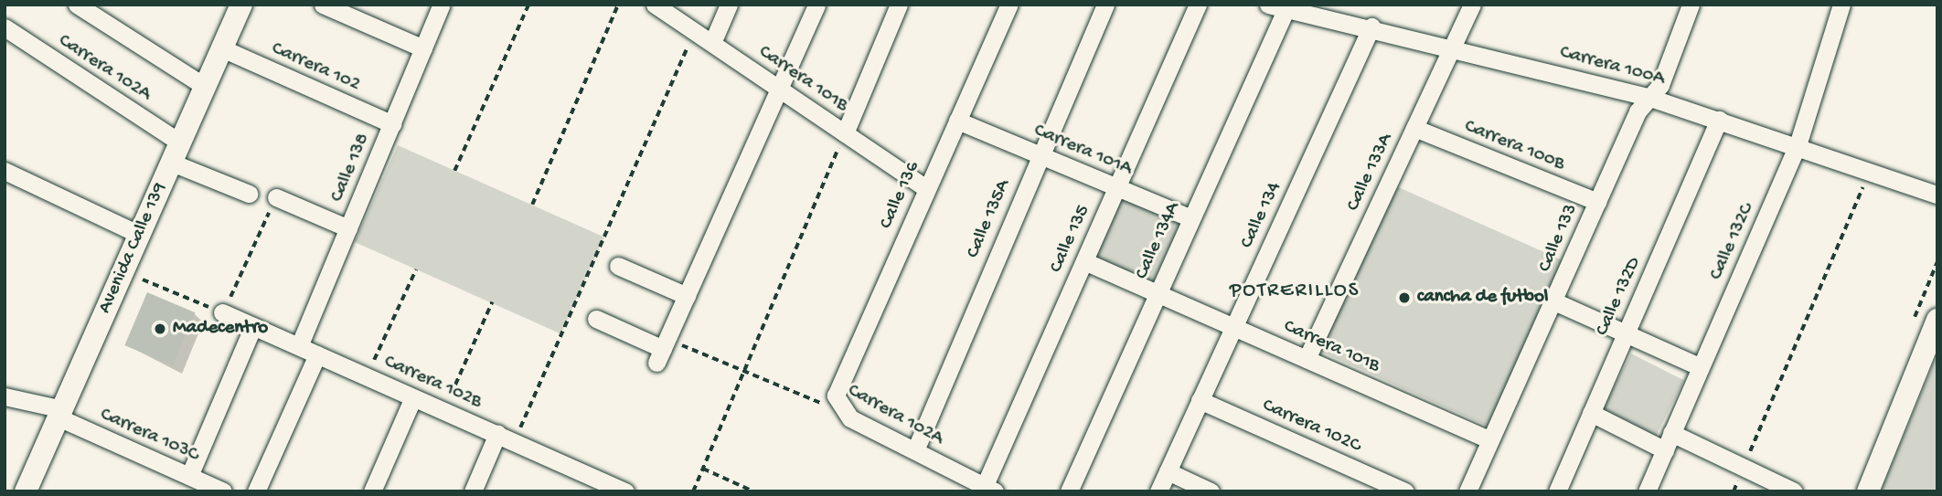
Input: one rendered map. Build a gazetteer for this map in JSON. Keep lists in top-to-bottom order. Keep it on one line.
{"streets":{"main road":["Avenida Calle 139"],"street":["Carrera 100A","Carrera 102","Carrera 102A","Carrera 101B","Carrera 100B","Carrera 101A","Calle 138","Calle 133A","Calle 136","Calle 134","Calle 135A","Calle 133","Calle 135","Calle 134A","Calle 132C","Calle 132D","Carrera 102B","Carrera 102C","Carrera 103C"]},"crossings":[["Carrera 100A","Calle 133A"],["Carrera 100A","Calle 134"],["Carrera 100A","Calle 133"],["Carrera 100A","Calle 134A"],["Carrera 100A","Calle 132C"],["Carrera 100A","Calle 132D"],["Carrera 102","Calle 138"],["Carrera 102","Avenida Calle 139"],["Carrera 102A","Calle 136"],["Carrera 102A","Calle 135A"],["Carrera 102A","Calle 135"],["Carrera 102A","Avenida Calle 139"],["Carrera 101B","Calle 133A"],["Carrera 101B","Calle 136"],["Carrera 101B","Calle 134"],["Carrera 101B","Calle 133"],["Carrera 101B","Calle 135"],["Carrera 101B","Calle 134A"],["Carrera 100B","Calle 133A"],["Carrera 100B","Calle 133"],["Carrera 101A","Calle 136"],["Carrera 101A","Calle 135A"],["Carrera 101A","Calle 135"],["Carrera 101A","Calle 134A"],["Calle 138","Carrera 102B"],["Calle 134","Carrera 102C"],["Avenida Calle 139","Carrera 103C"]],"districts":["POTRERILLOS"],"places":["cancha de futbol","Madecentro"]}
